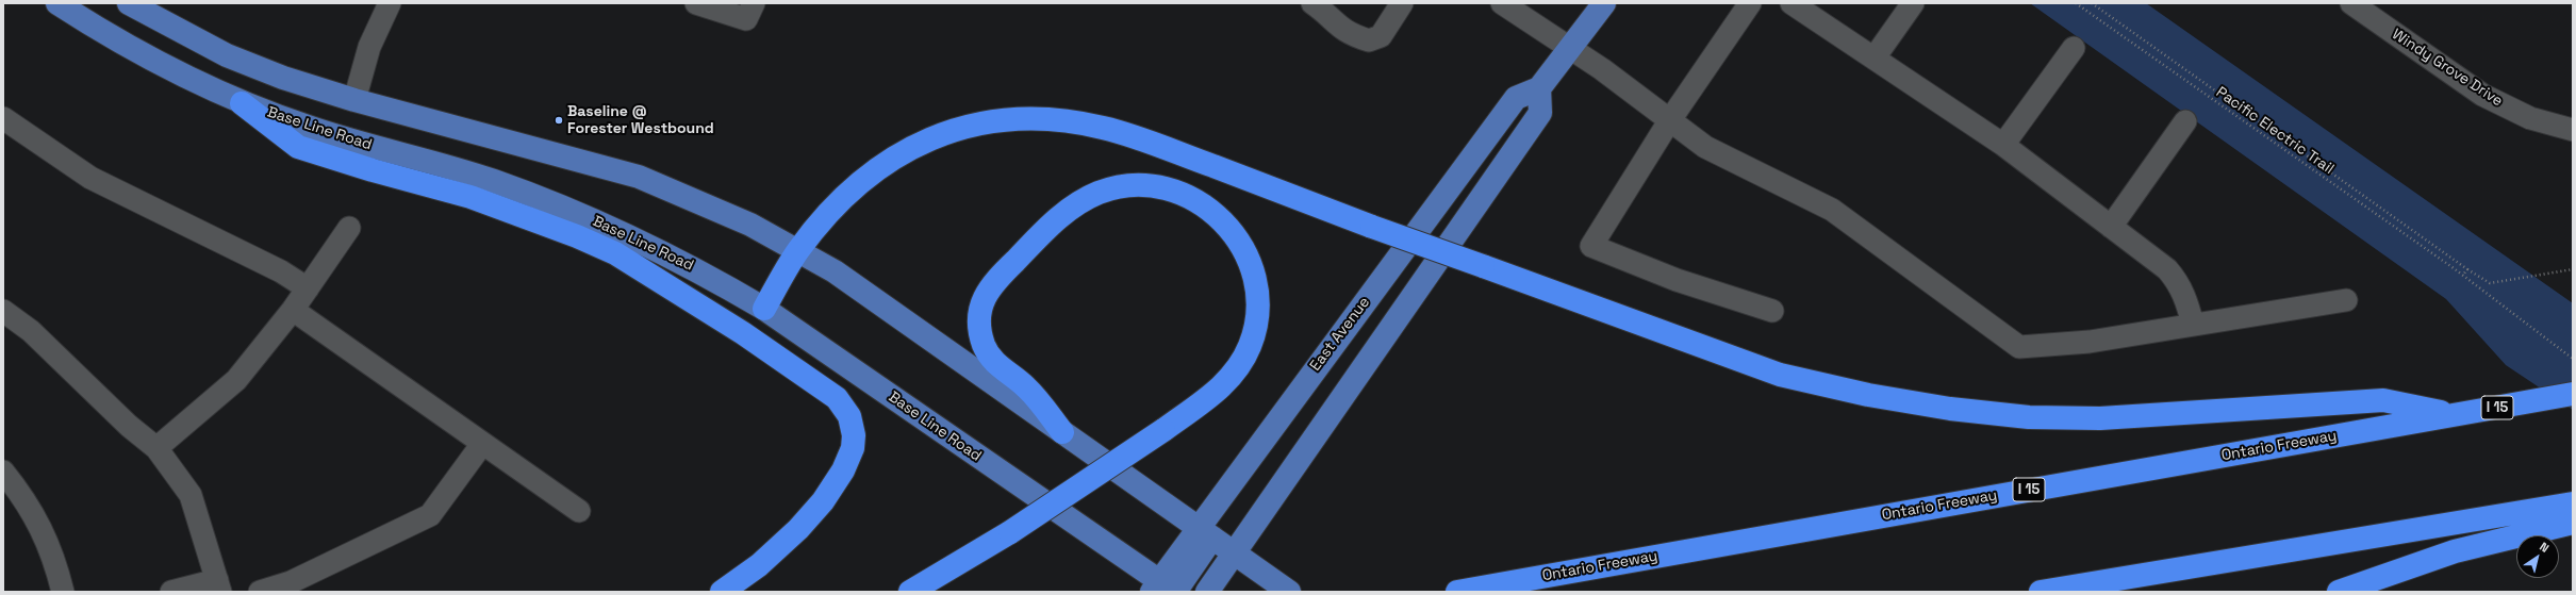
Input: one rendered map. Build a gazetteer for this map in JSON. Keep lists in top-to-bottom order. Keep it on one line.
{"streets":{"highway":["I 15","Ontario Freeway"],"main road":["Base Line Road","East Avenue"],"street":["Windy Grove Drive"],"path":["Pacific Electric Trail"]},"crossings":[["Base Line Road","East Avenue"]],"places":["Baseline @ Forester Westbound"],"north":"top right"}
